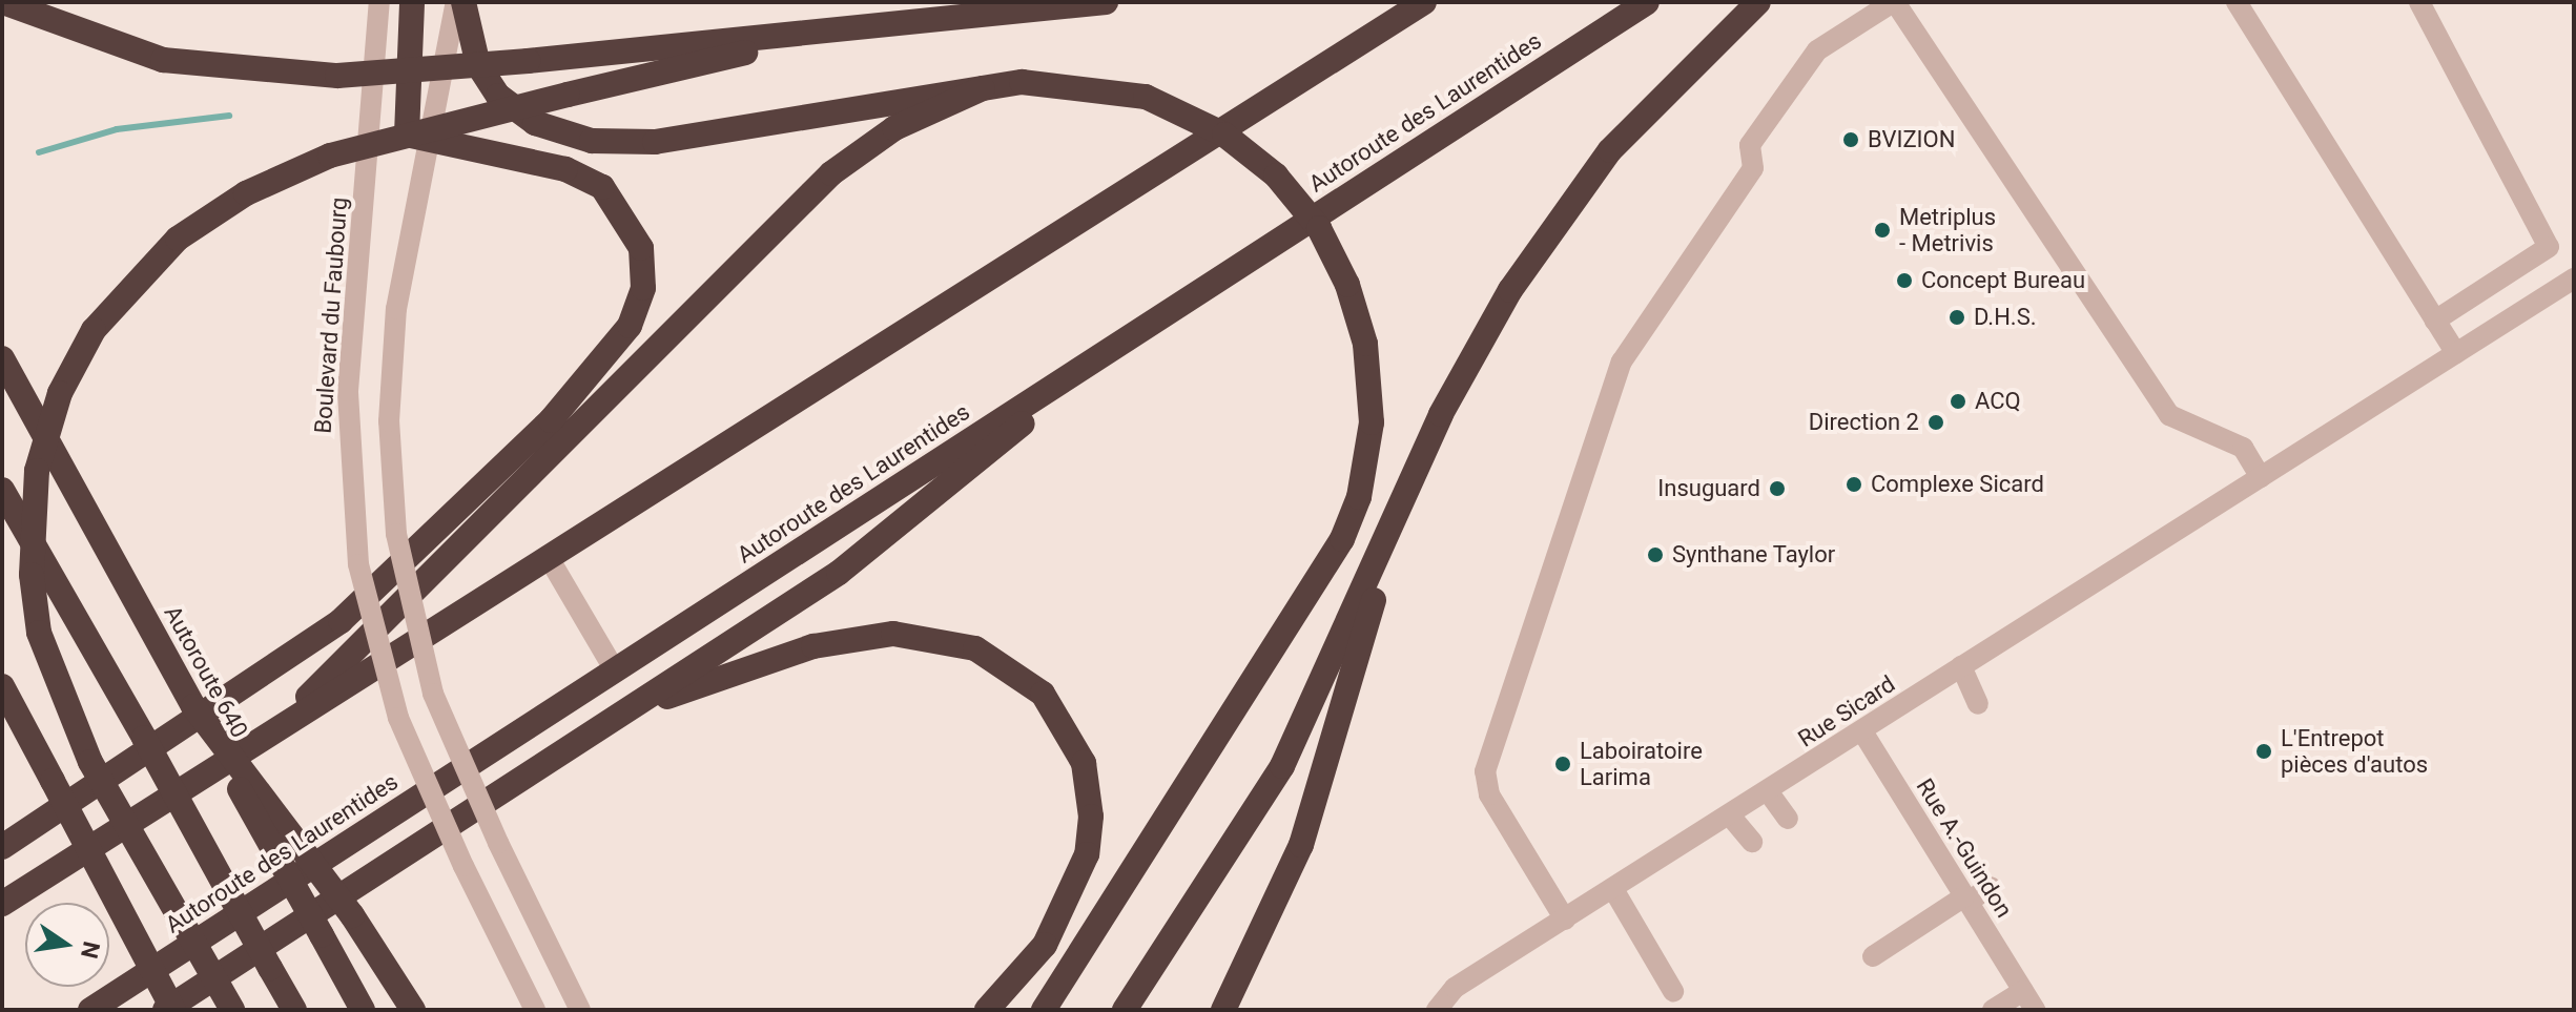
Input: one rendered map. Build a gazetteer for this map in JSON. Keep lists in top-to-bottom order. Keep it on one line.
{"streets":{"highway":["Autoroute des Laurentides","Autoroute 640"],"street":["Boulevard du Faubourg","Rue Sicard","Rue A.-Guindon"]},"crossings":[["Rue Sicard","Rue A.-Guindon"]],"places":["BVIZION","Metriplus - Metrivis","Concept Bureau","D.H.S.","ACQ","Direction 2","Complexe Sicard","Insuguard","Synthane Taylor","L'Entrepot pièces d'autos","Laboiratoire Larima"],"north":"right"}
